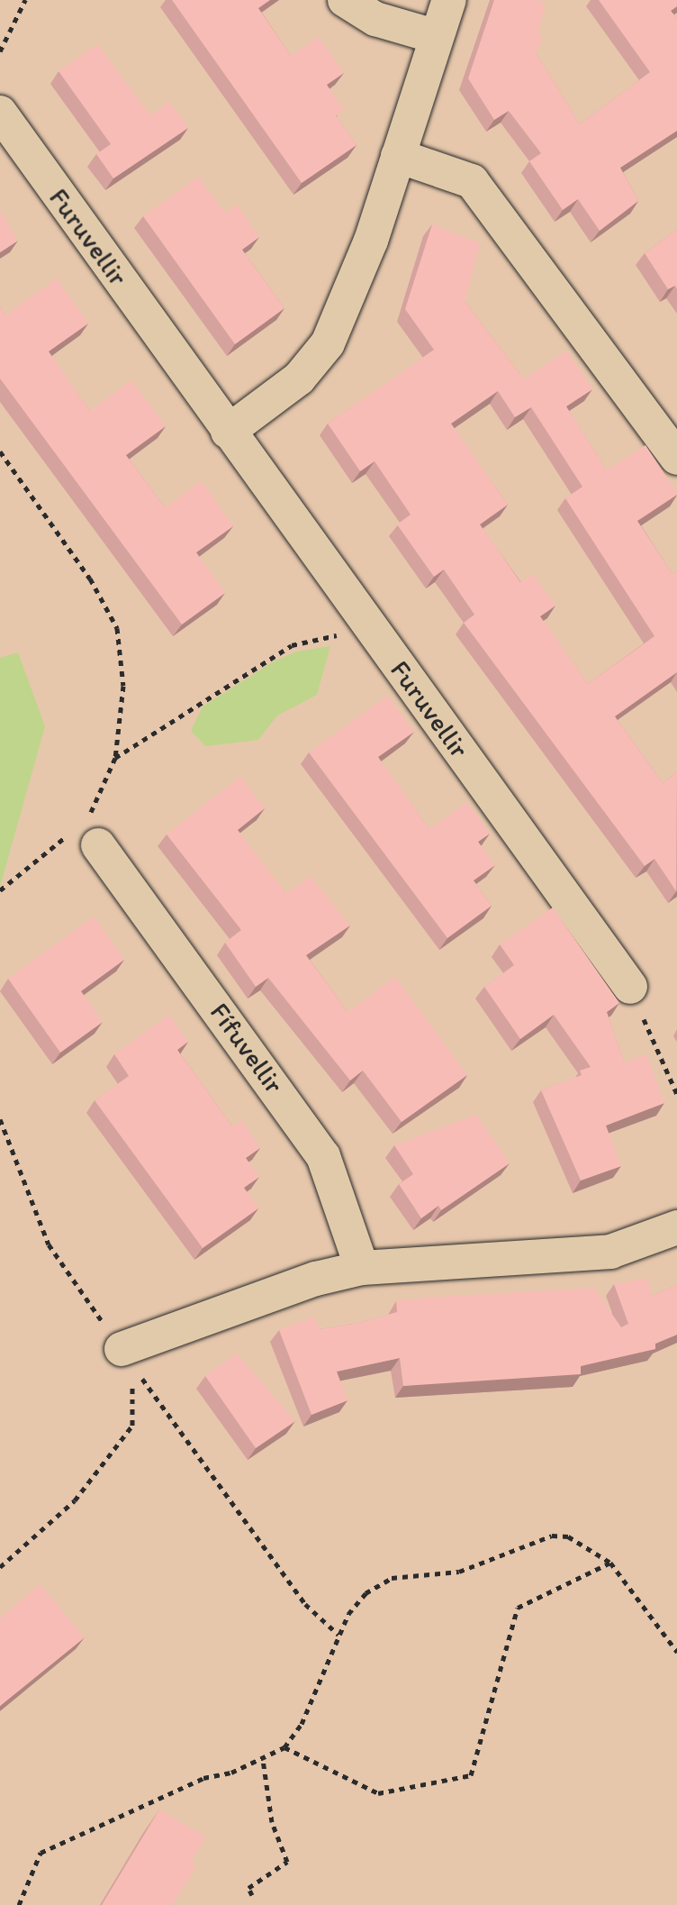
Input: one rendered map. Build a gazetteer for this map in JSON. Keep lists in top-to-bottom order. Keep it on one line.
{"streets":{"street":["Furuvellir","Fífuvellir"]}}
